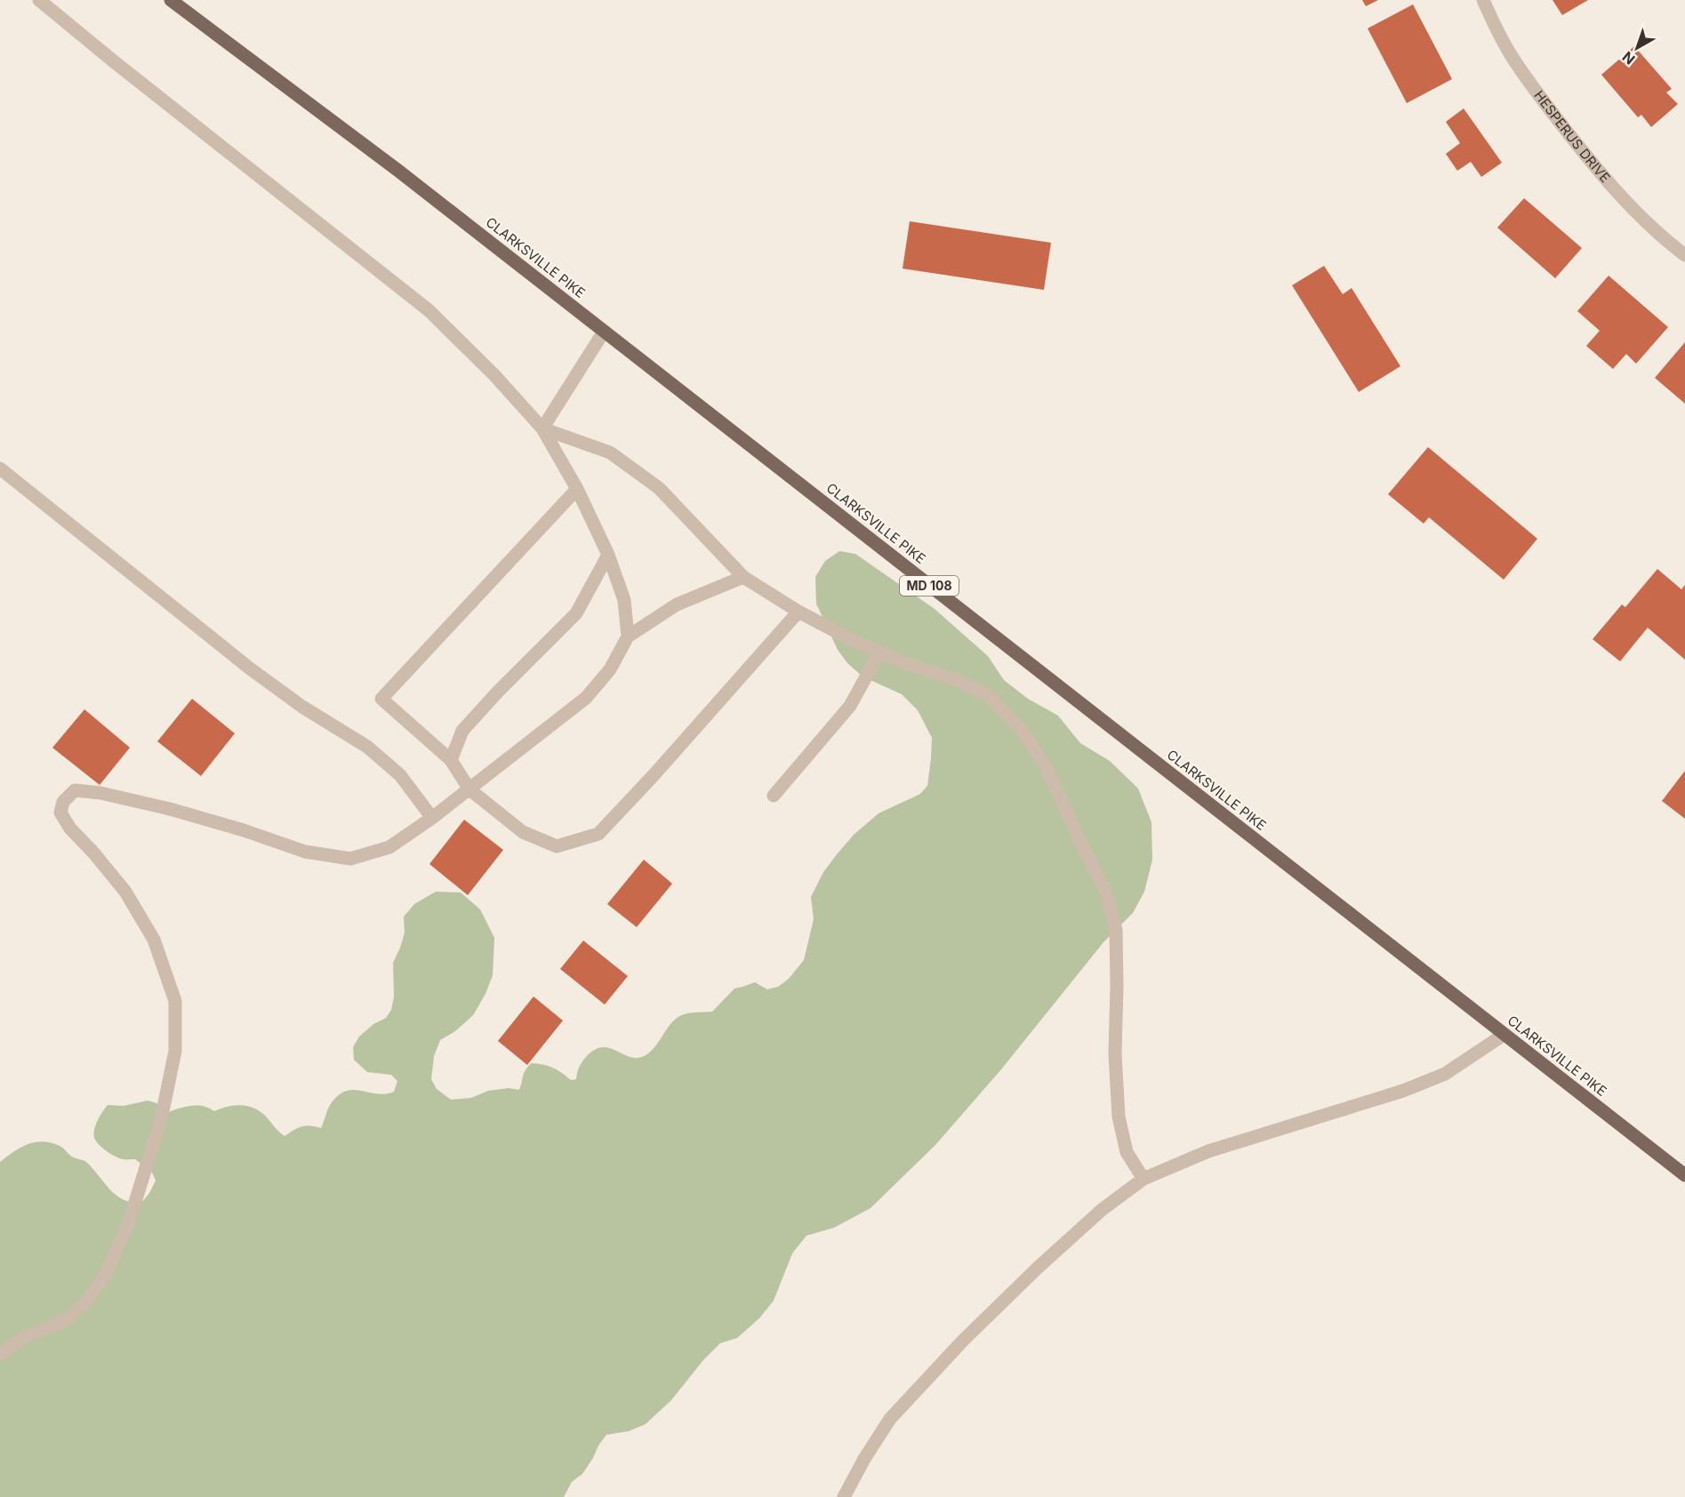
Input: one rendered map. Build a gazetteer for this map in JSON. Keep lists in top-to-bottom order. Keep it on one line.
{"streets":{"main road":["CLARKSVILLE PIKE","MD 108"],"street":["HESPERUS DRIVE"]},"north":"bottom left"}
